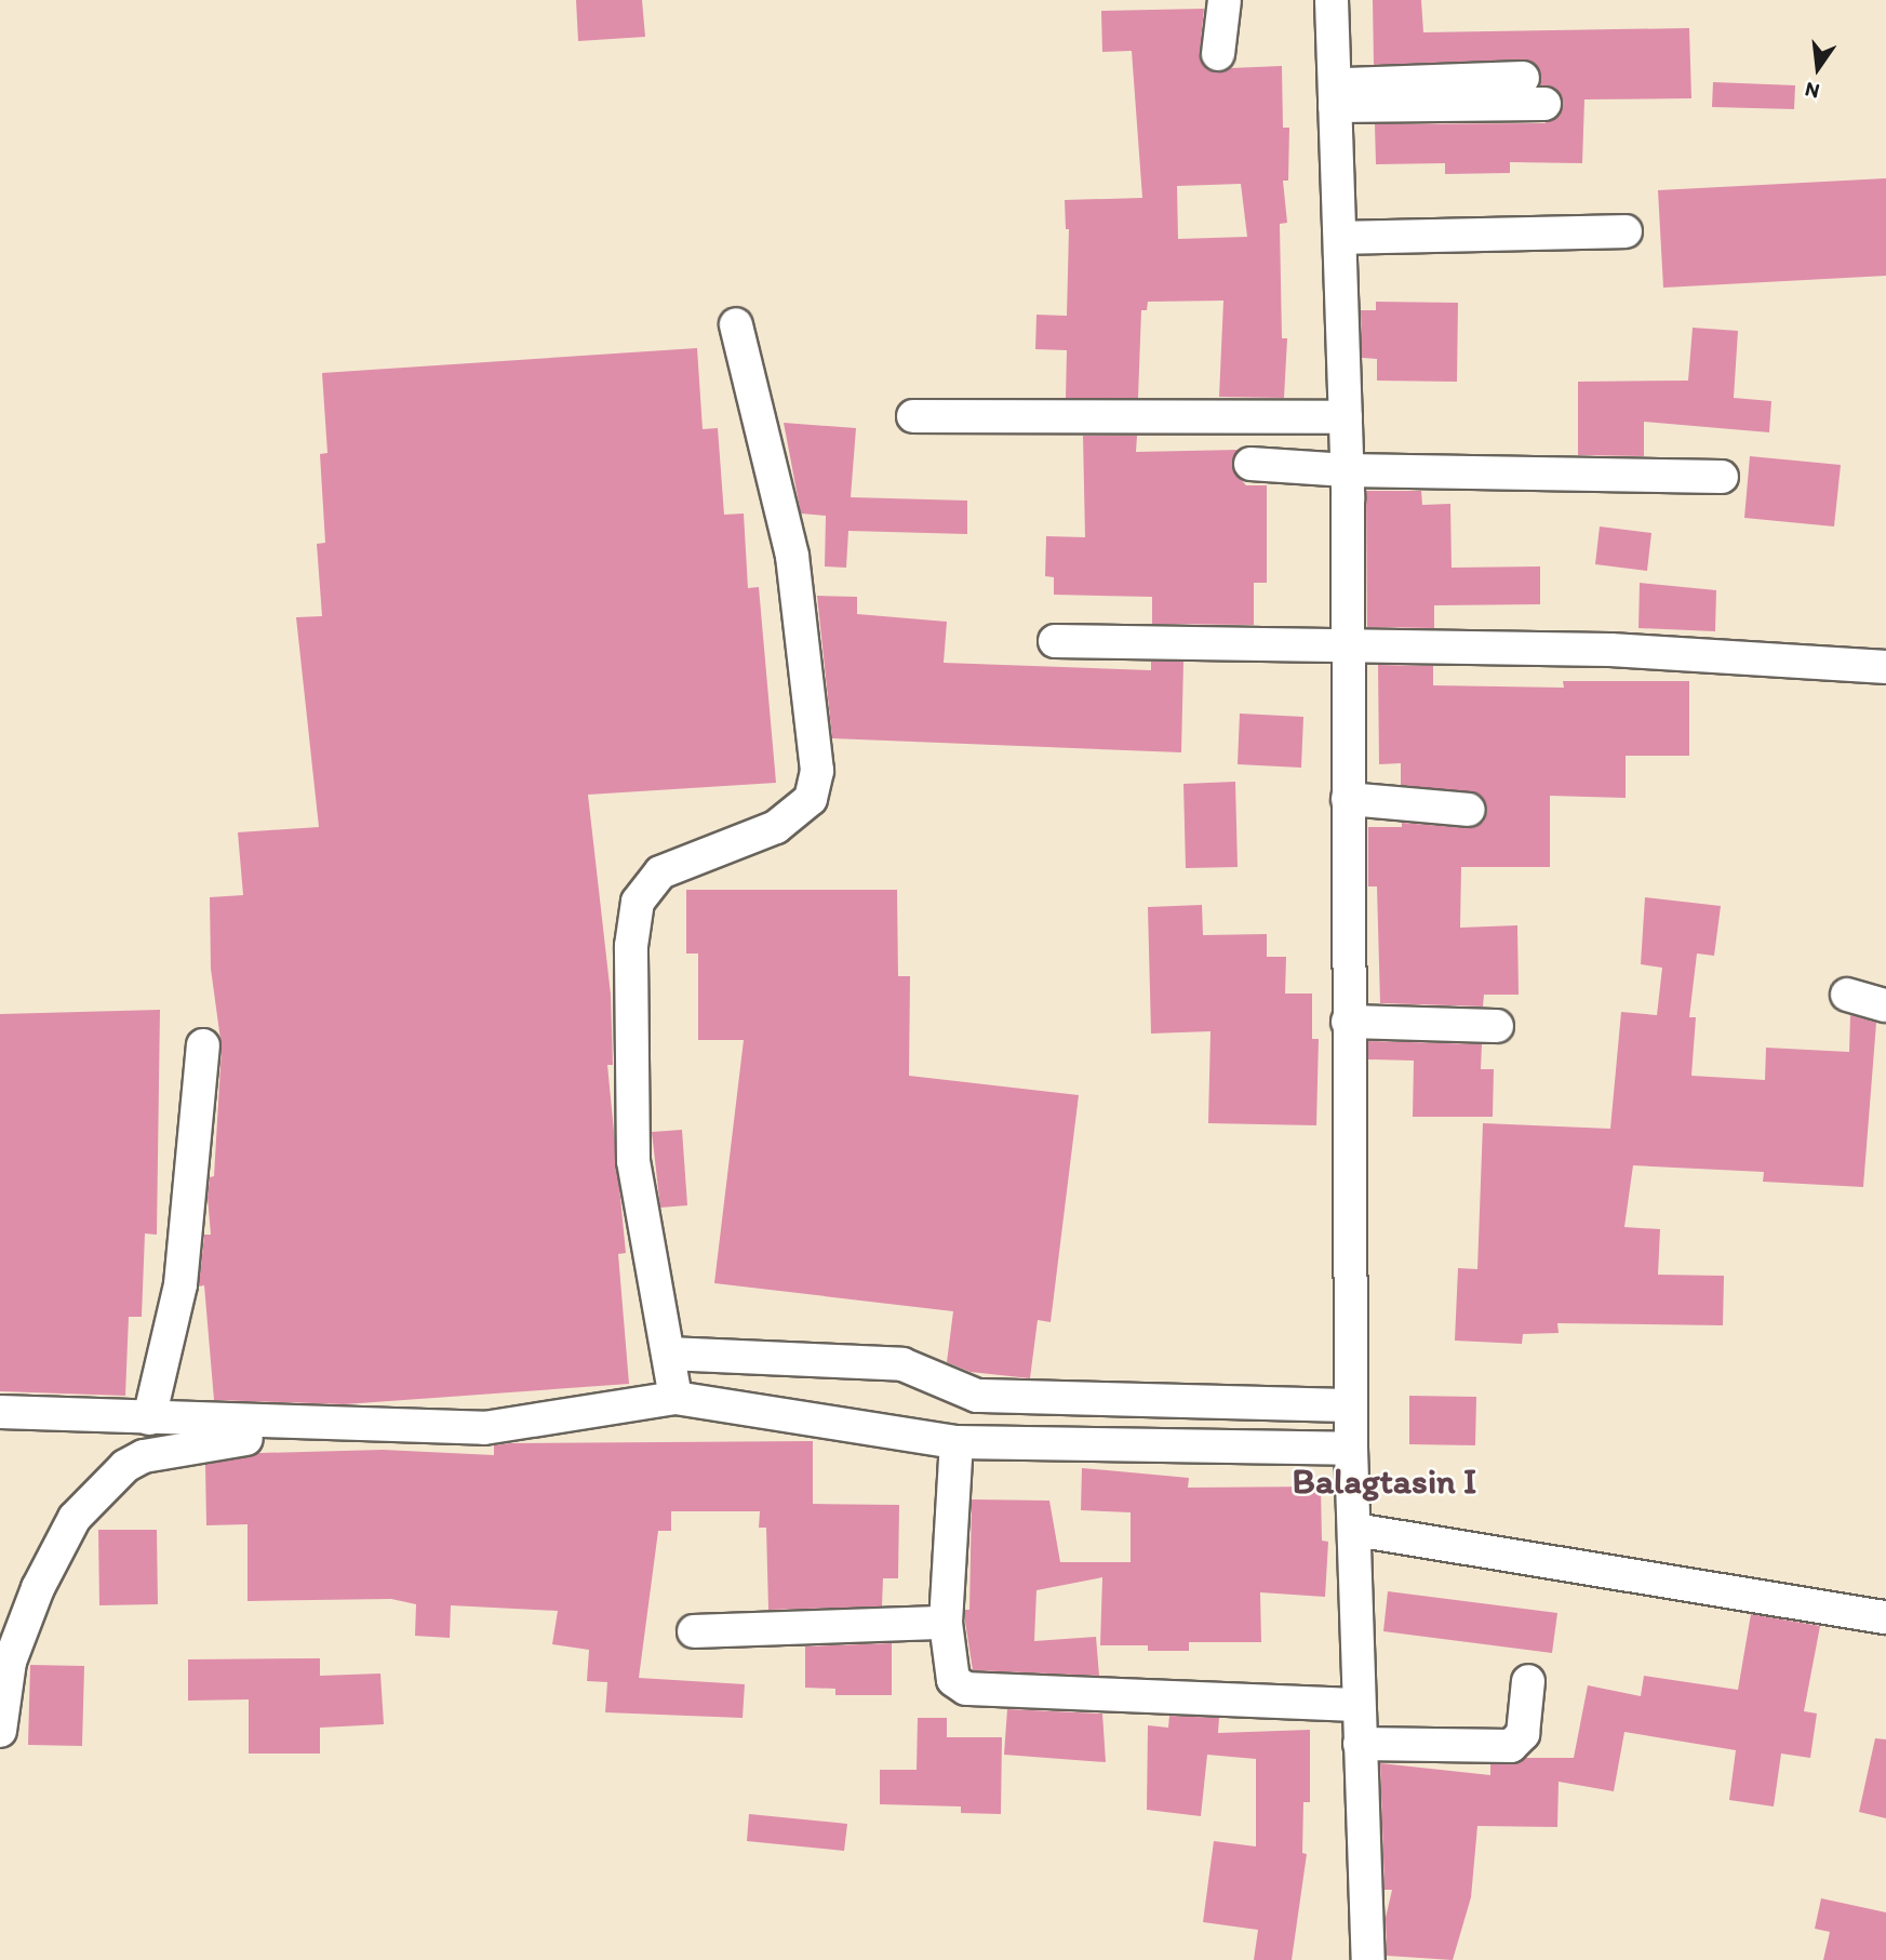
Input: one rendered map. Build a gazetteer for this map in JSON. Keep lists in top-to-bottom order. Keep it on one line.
{"districts":["Balagtasin I"],"north":"bottom"}
